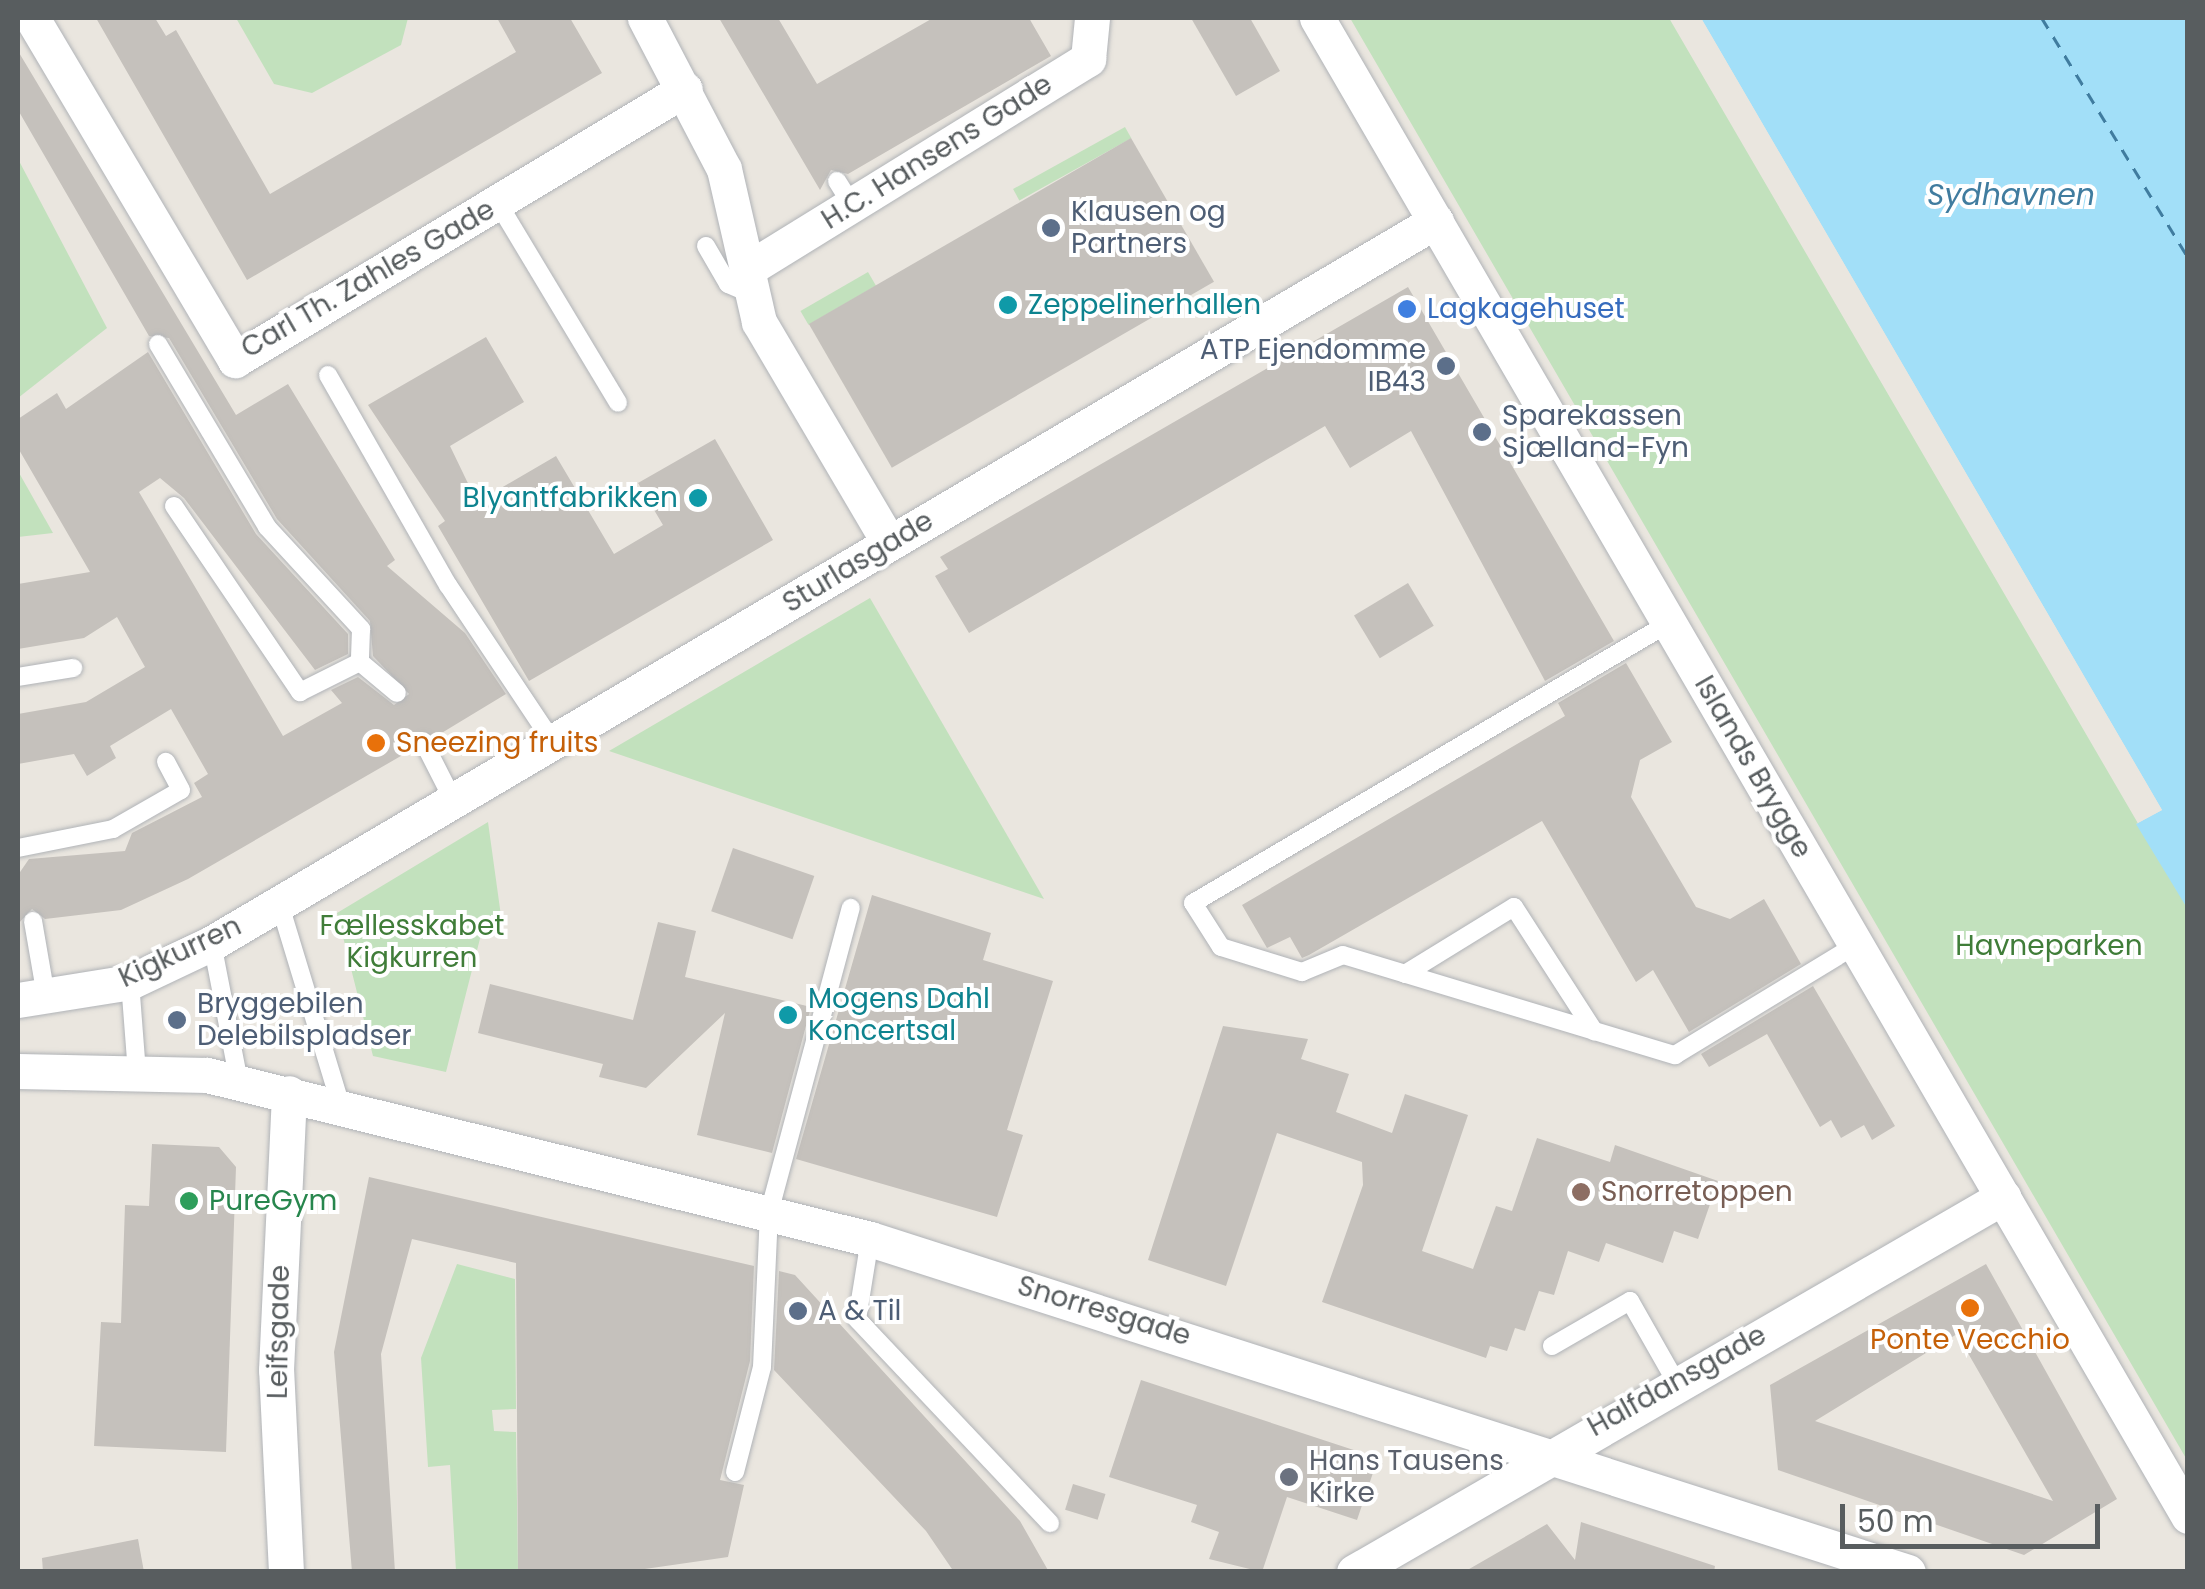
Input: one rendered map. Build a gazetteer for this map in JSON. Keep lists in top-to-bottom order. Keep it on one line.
{"streets":{"street":["H.C. Hansens Gade","Carl Th. Zahles Gade","Sturlasgade","Islands Brygge","Kigkurren","Snorresgade","Leifsgade","Halfdansgade"]},"crossings":[["Sturlasgade","Islands Brygge"],["Sturlasgade","Kigkurren"],["Islands Brygge","Halfdansgade"],["Snorresgade","Leifsgade"],["Snorresgade","Halfdansgade"]],"water":["Sydhavnen"],"parks":["Fællesskabet Kigkurren","Havneparken"],"places":["Klausen og Partners","Zeppelinerhallen","Lagkagehuset","ATP Ejendomme IB43","Sparekassen Sjælland-Fyn","Blyantfabrikken","Sneezing fruits","Mogens Dahl Koncertsal","Bryggebilen Delebilspladser","Snorretoppen","PureGym","Ponte Vecchio","A & Til","Hans Tausens Kirke"],"scale_bar":"50 m"}
